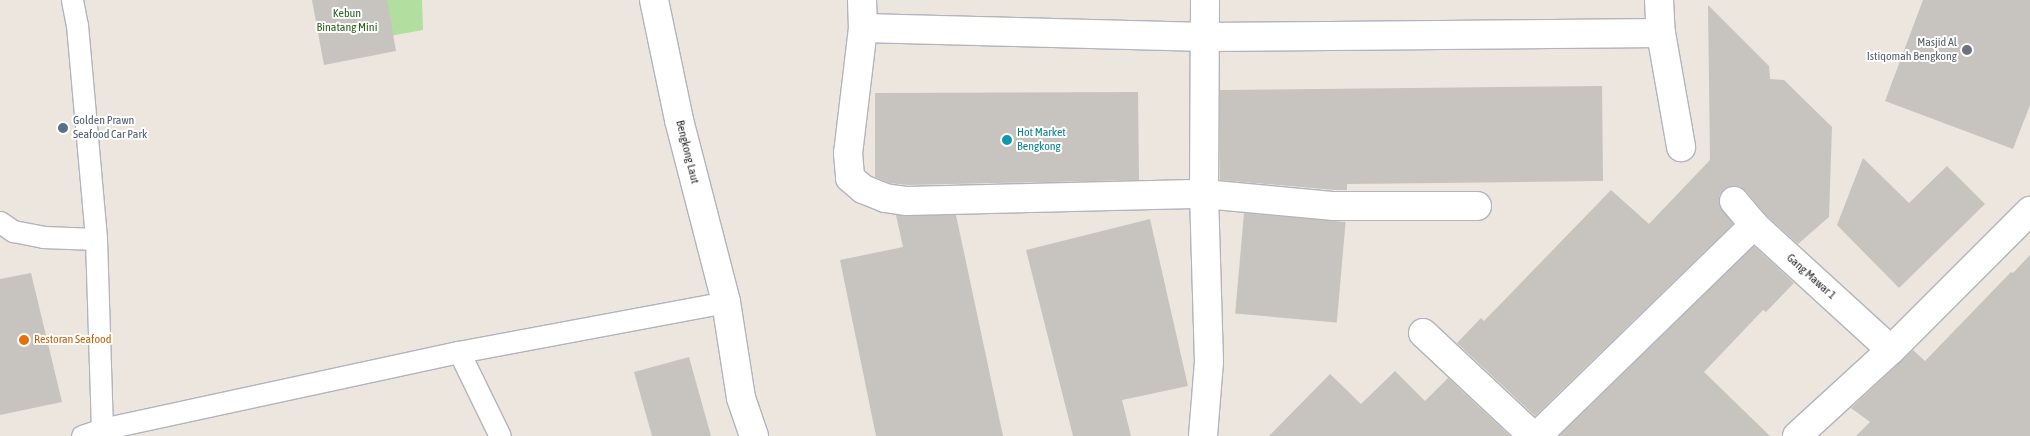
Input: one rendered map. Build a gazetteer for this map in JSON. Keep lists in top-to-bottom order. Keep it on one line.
{"streets":{"street":["Bengkong Laut","Gang Mawar 1"]},"parks":["Kebun Binatang Mini"],"places":["Masjid Al Istiqomah Bengkong","Golden Prawn Seafood Car Park","Hot Market Bengkong","Restoran Seafood"]}
